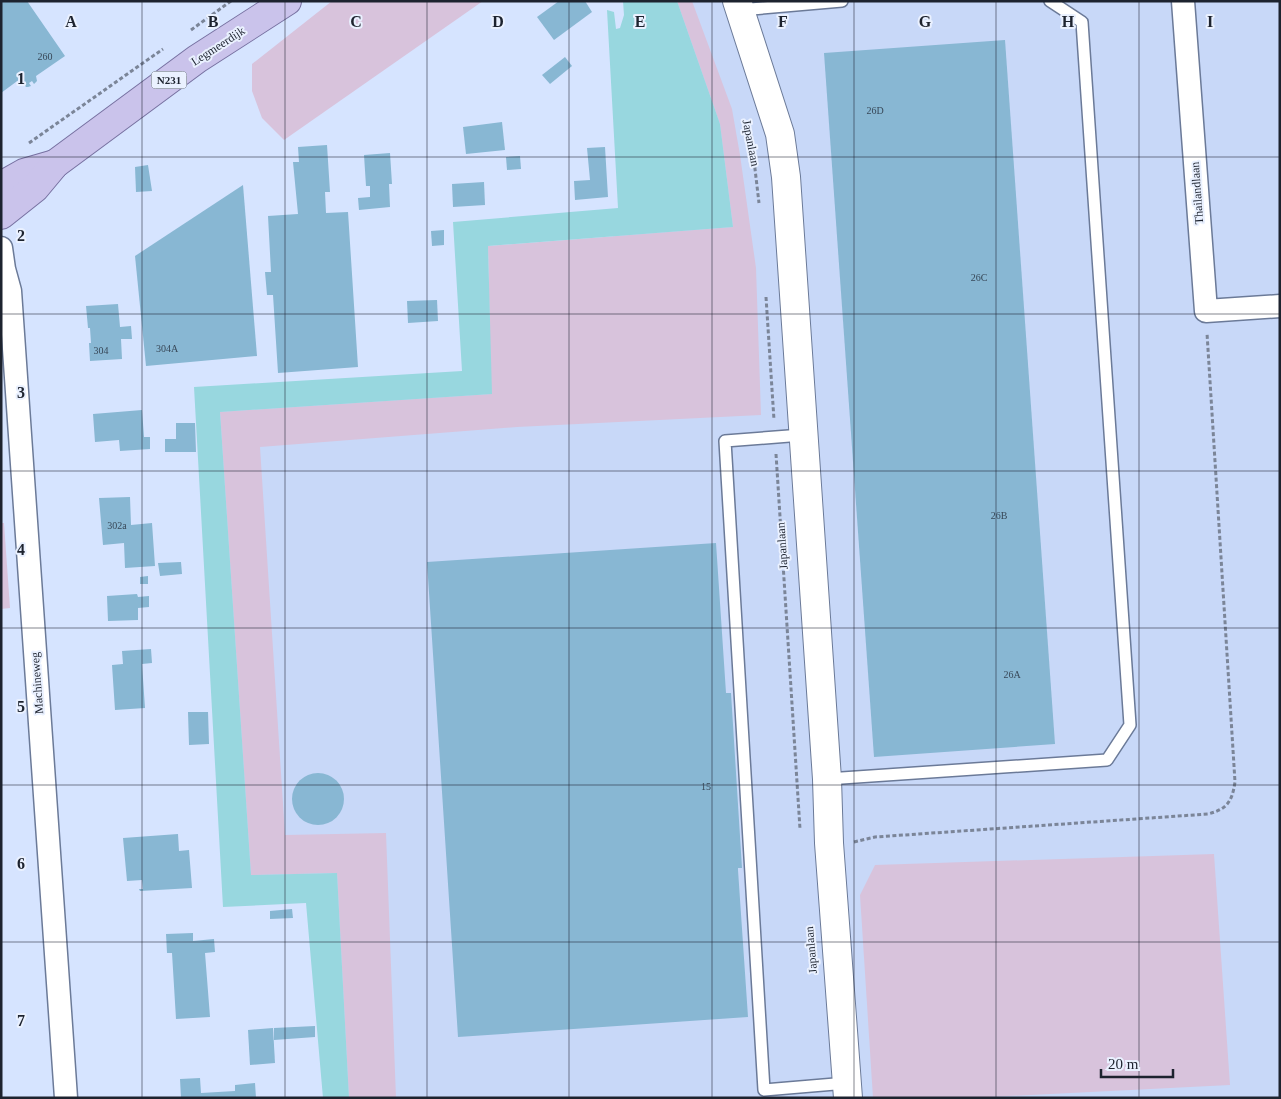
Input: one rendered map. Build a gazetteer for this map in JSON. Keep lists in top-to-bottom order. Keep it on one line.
{"streets":{"main road":["Legmeerdijk","N231"],"street":["Japanlaan","Thailandlaan","Machineweg"]},"house_numbers":["260","26D","26C","304A","304","26B","302a","26A","15"],"scale_bar":"20 m","grid":{"columns":["A","B","C","D","E","F","G","H","I"],"rows":["1","2","3","4","5","6","7"]}}
